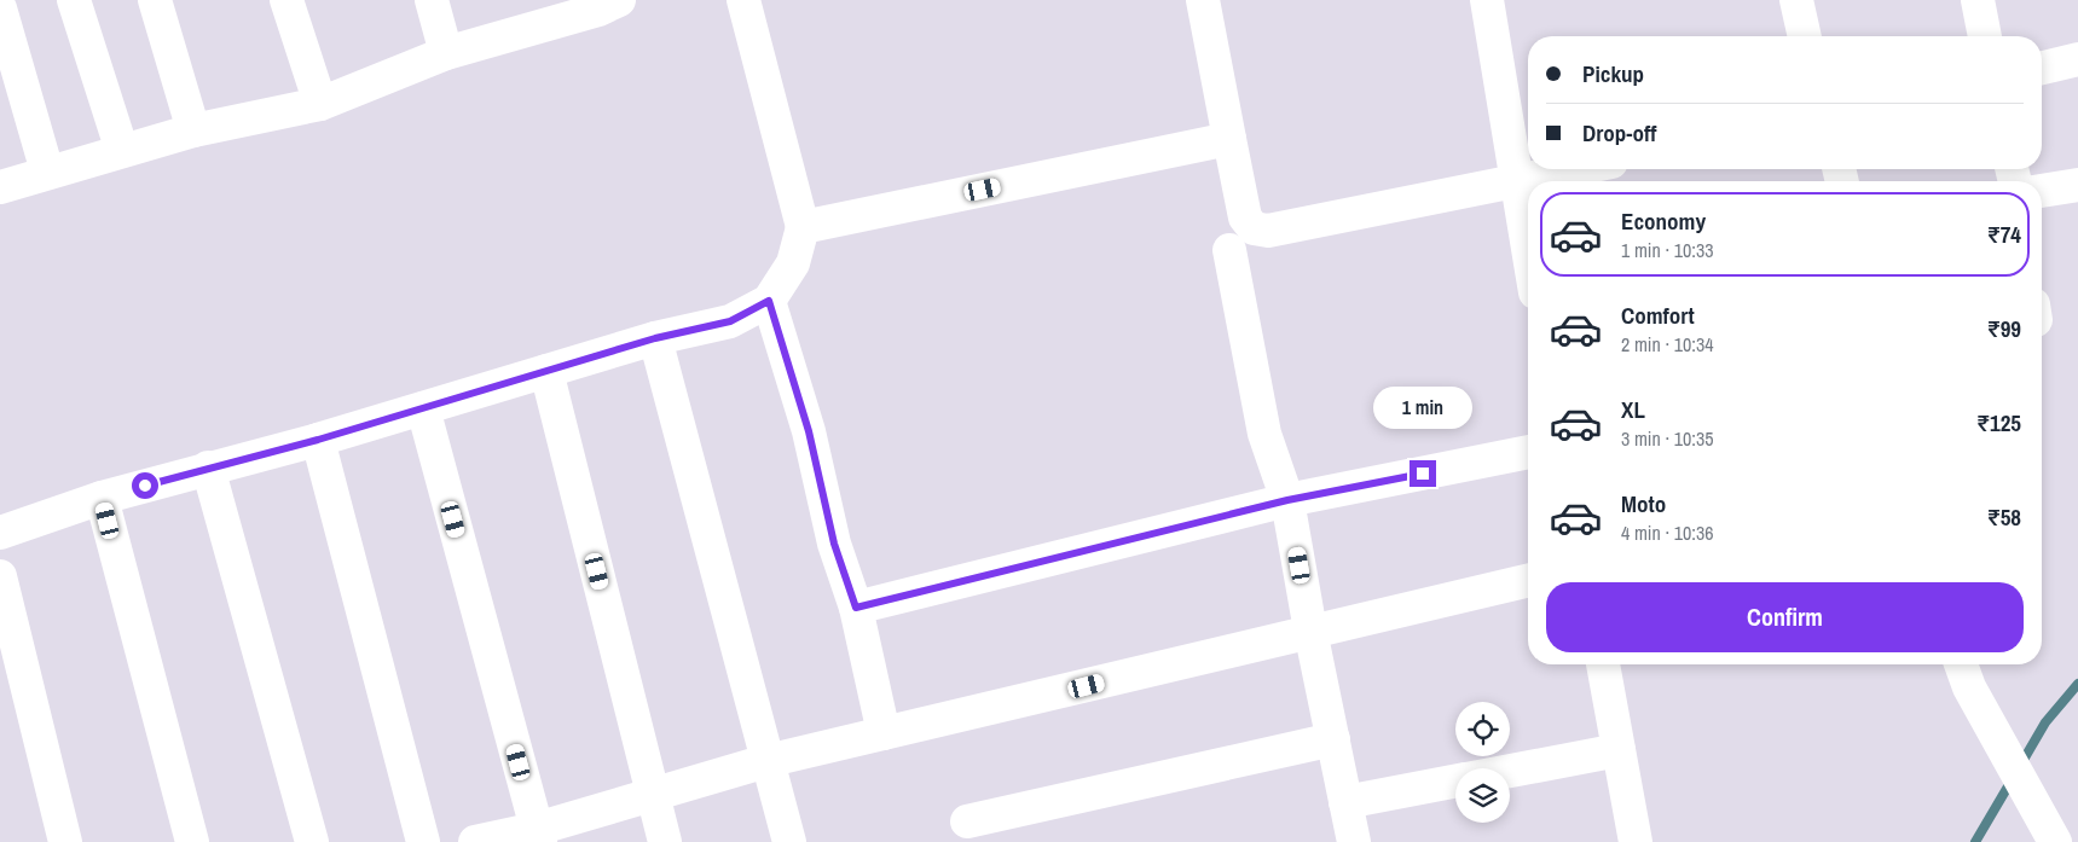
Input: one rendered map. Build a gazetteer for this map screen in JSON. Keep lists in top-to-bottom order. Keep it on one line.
{"page":{"banner":["Pickup","Drop-off"],"list":[{"name":"Economy","note":"1 min · 10:33","value":"₹74"},{"name":"Comfort","note":"2 min · 10:34","value":"₹99"},{"name":"XL","note":"3 min · 10:35","value":"₹125"},{"name":"Moto","note":"4 min · 10:36","value":"₹58"}],"bubble":"1 min","buttons":"Confirm"}}
